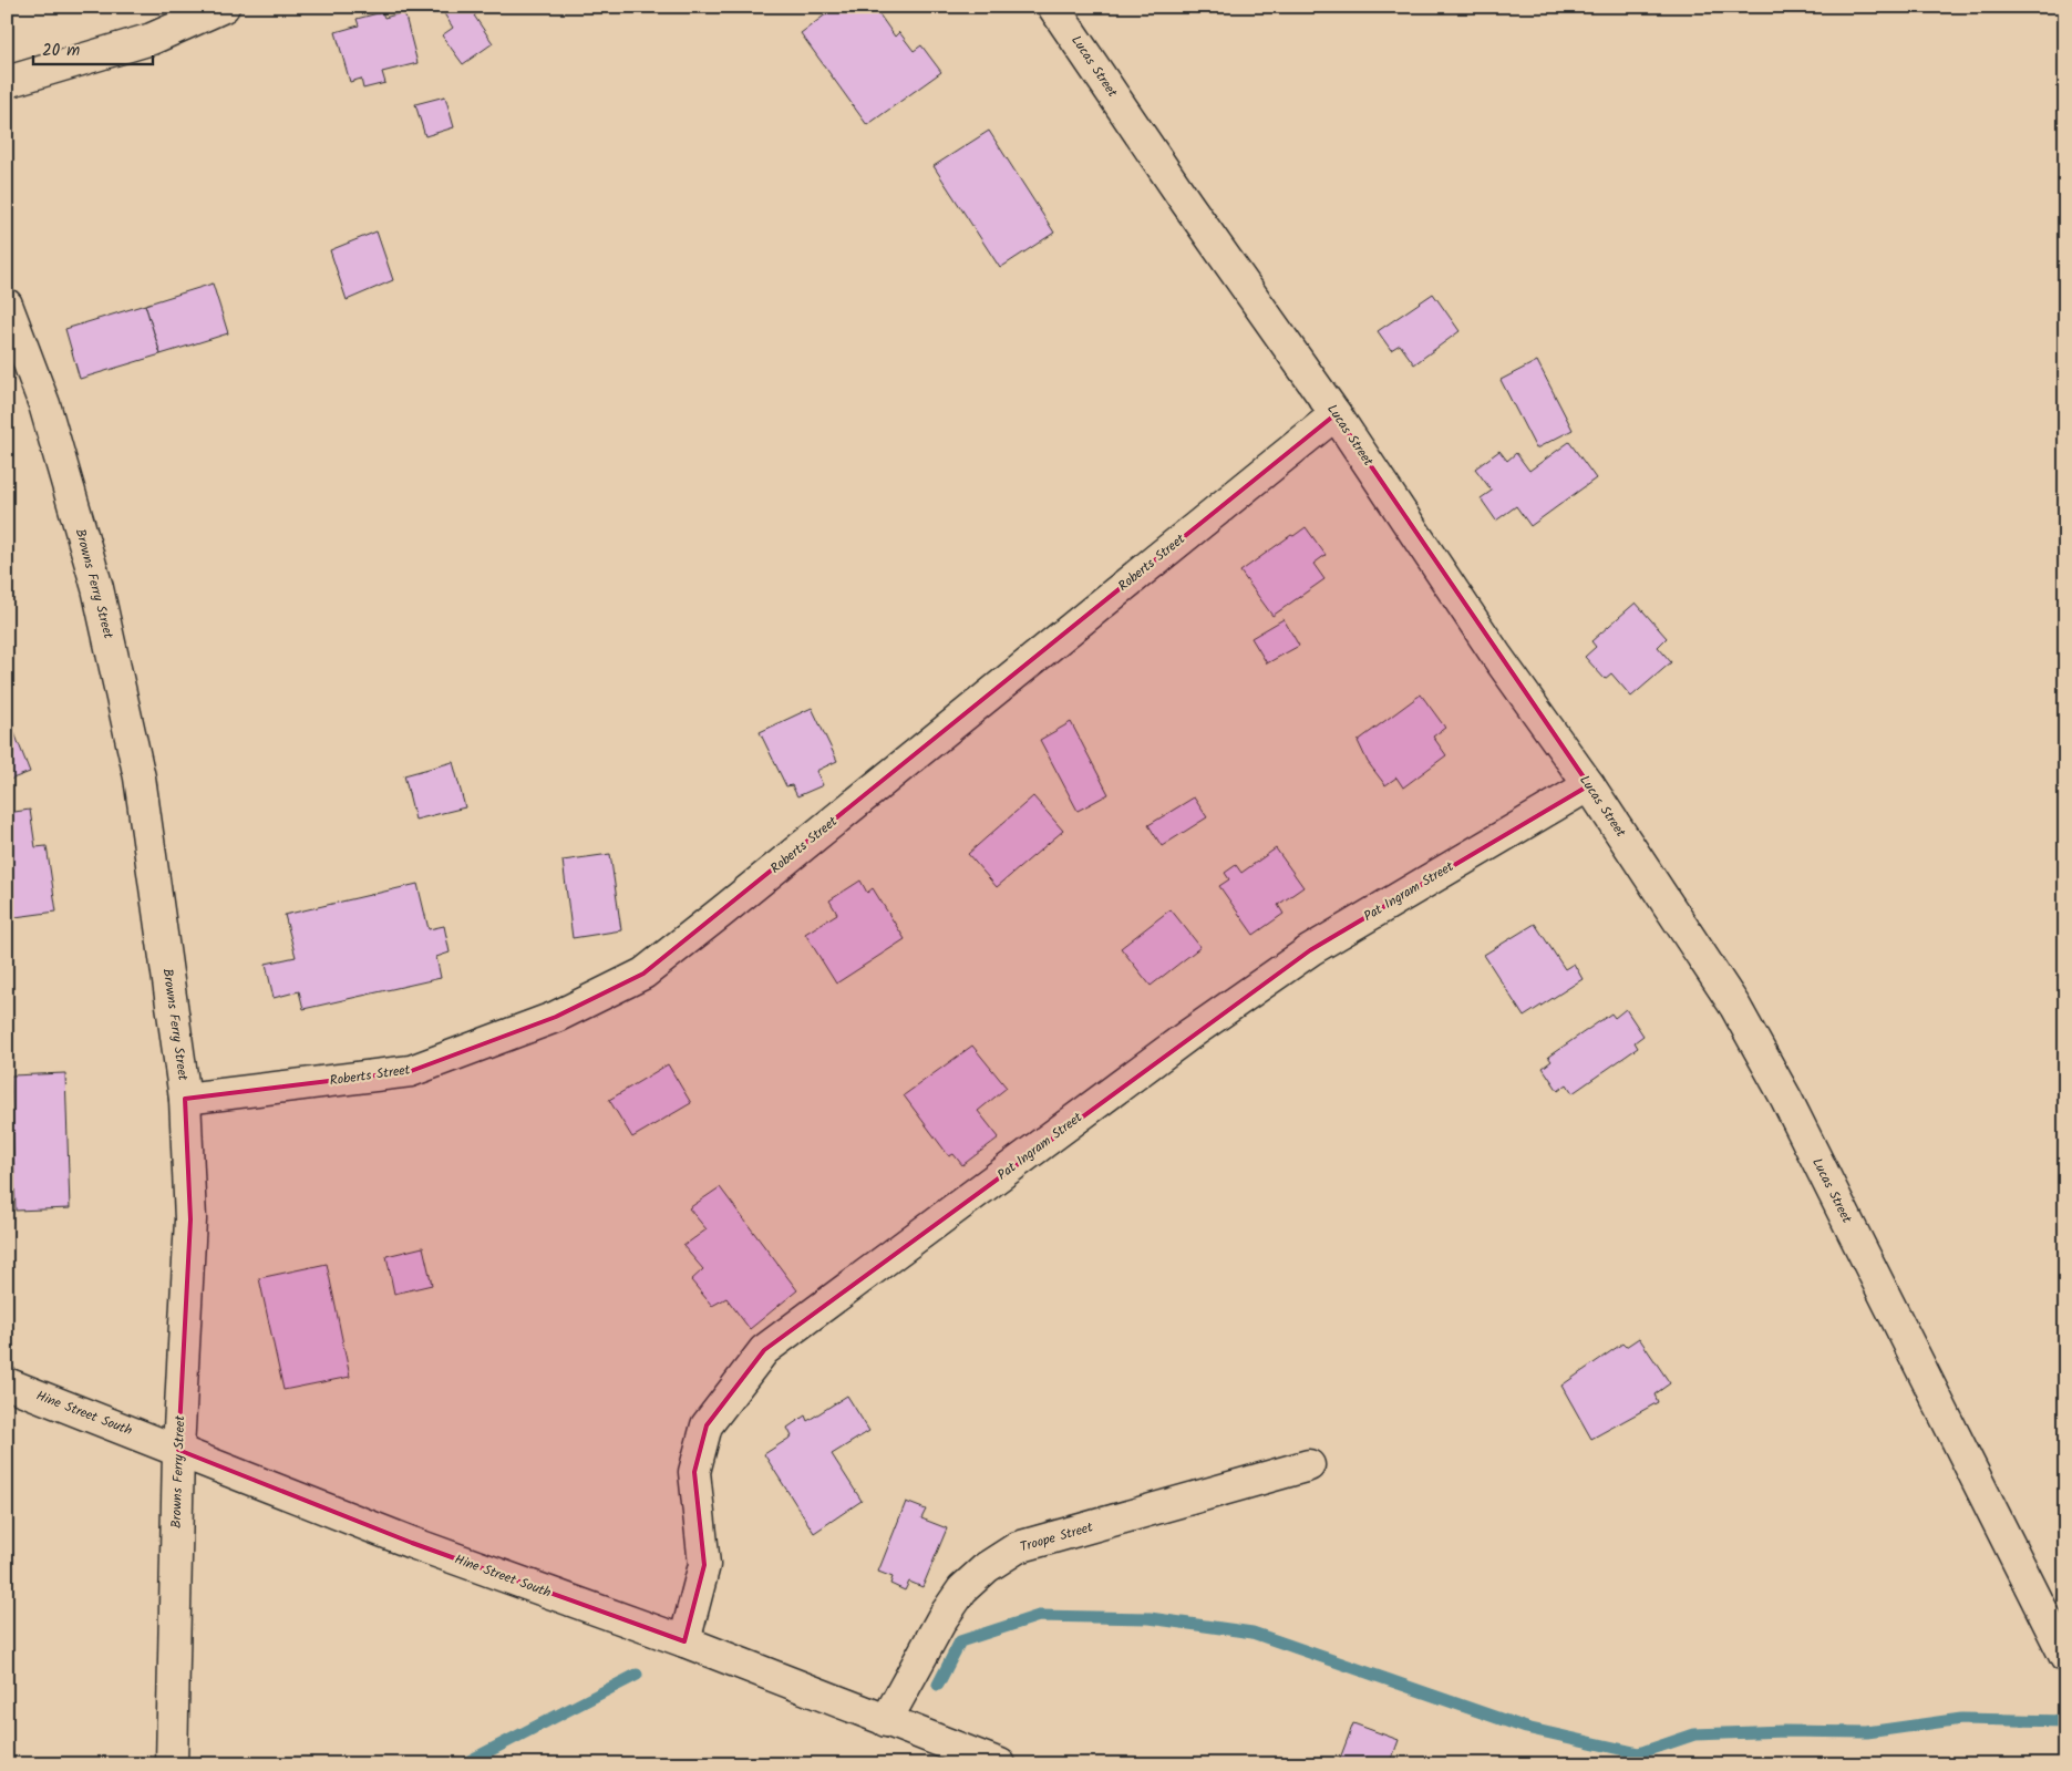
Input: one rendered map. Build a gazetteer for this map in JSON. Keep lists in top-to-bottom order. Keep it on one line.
{"streets":{"street":["Lucas Street","Roberts Street","Browns Ferry Street","Pat Ingram Street","Hine Street South","Troope Street"]},"crossings":[["Lucas Street","Roberts Street"],["Lucas Street","Pat Ingram Street"],["Roberts Street","Browns Ferry Street"],["Browns Ferry Street","Hine Street South"],["Pat Ingram Street","Hine Street South"],["Hine Street South","Troope Street"]],"scale_bar":"20 m"}
